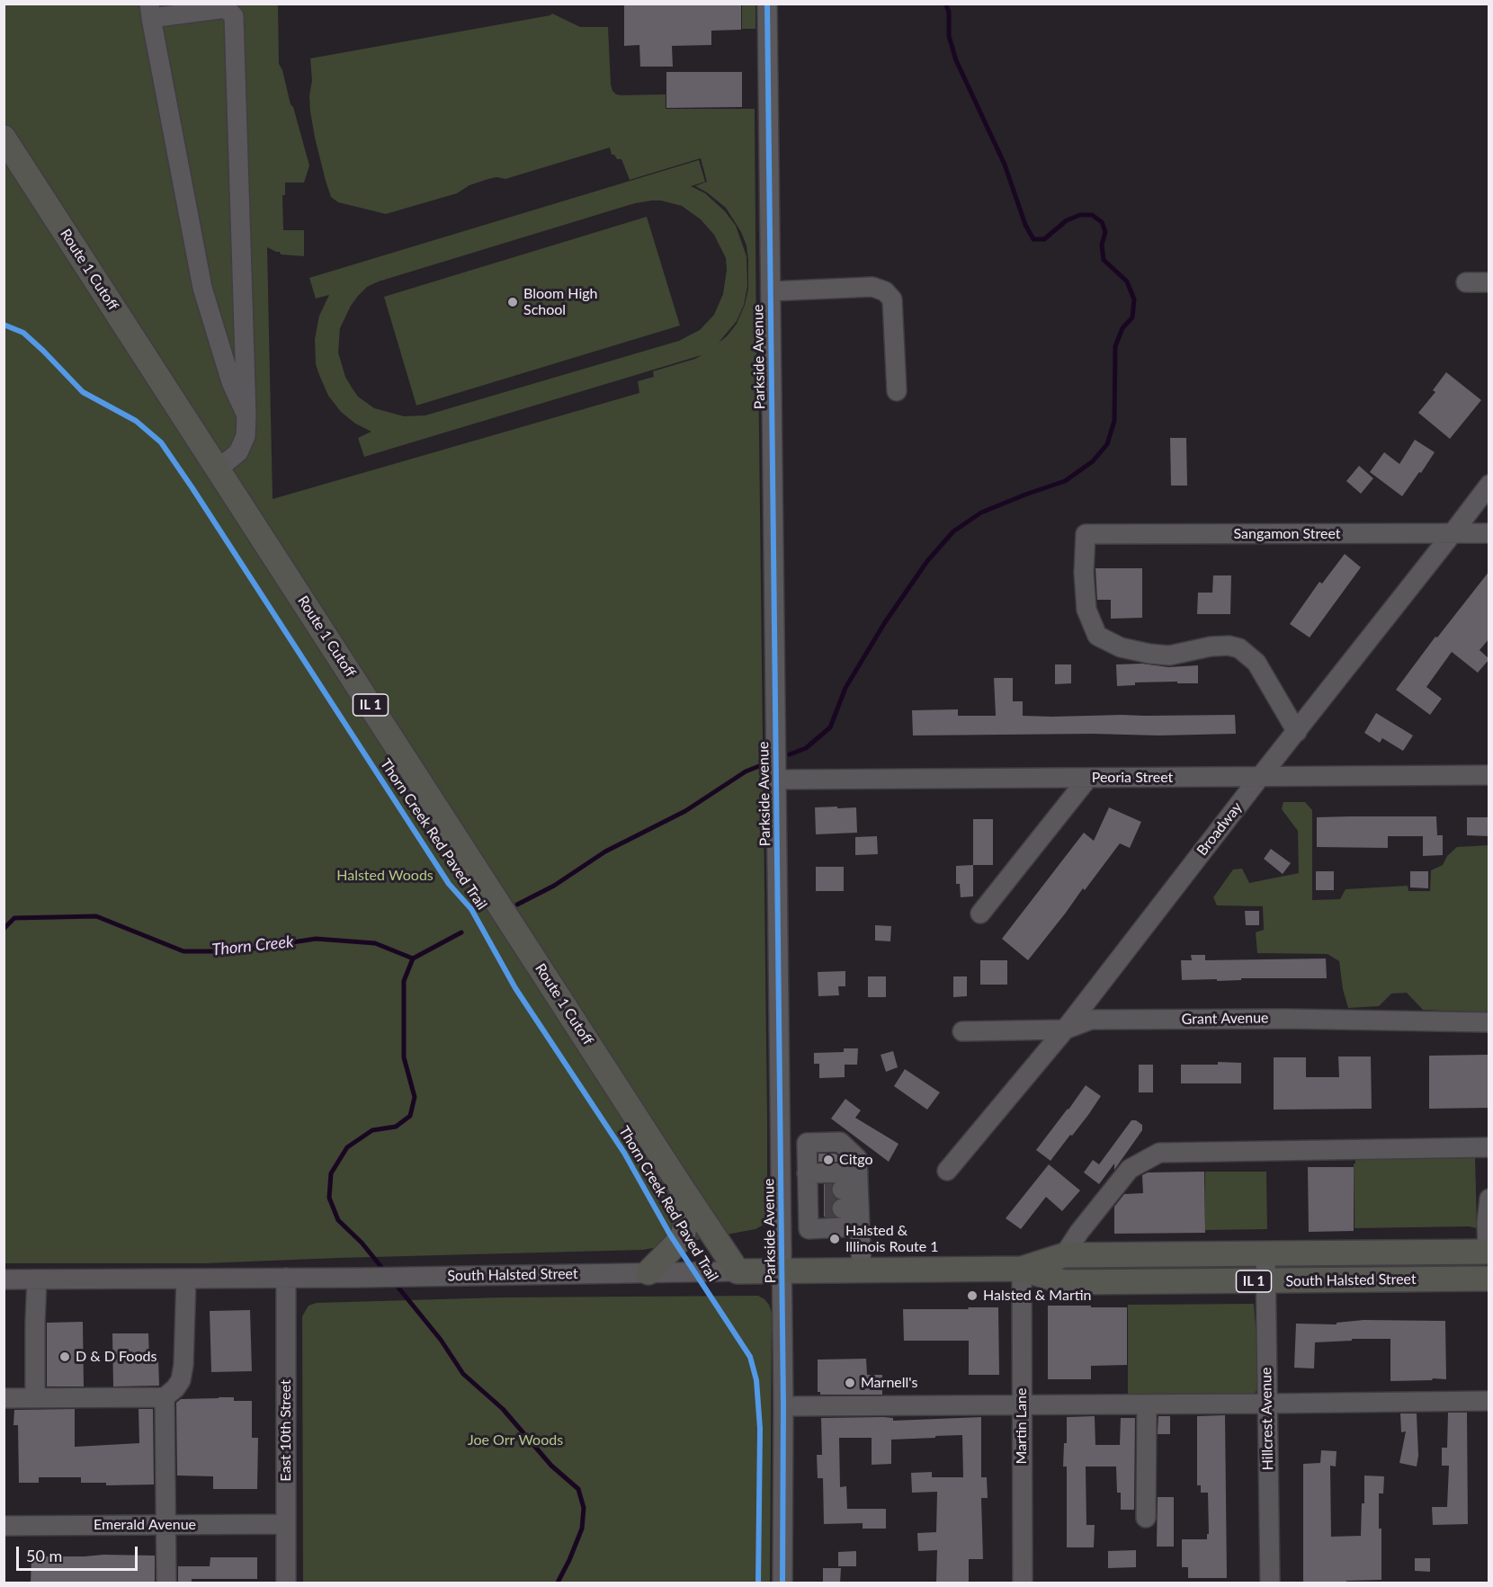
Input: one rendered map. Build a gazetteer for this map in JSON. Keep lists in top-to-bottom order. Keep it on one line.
{"streets":{"main road":["Route 1 Cutoff","IL 1","South Halsted Street"],"street":["Parkside Avenue","Sangamon Street","Peoria Street","Broadway","Grant Avenue","Hillcrest Avenue","Martin Lane","East 10th Street","Emerald Avenue"],"cycle path":["Thorn Creek Red Paved Trail"]},"crossings":[["Route 1 Cutoff","South Halsted Street"],["Parkside Avenue","Peoria Street"],["Parkside Avenue","South Halsted Street"],["Sangamon Street","Broadway"],["Peoria Street","Broadway"],["Broadway","Grant Avenue"],["South Halsted Street","Hillcrest Avenue"],["South Halsted Street","Martin Lane"],["South Halsted Street","East 10th Street"],["East 10th Street","Emerald Avenue"]],"water":["Thorn Creek"],"parks":["Halsted Woods","Joe Orr Woods"],"places":["Bloom High School","Citgo","Halsted & Illinois Route 1","Halsted & Martin","D & D Foods","Marnell's"],"scale_bar":"50 m"}
